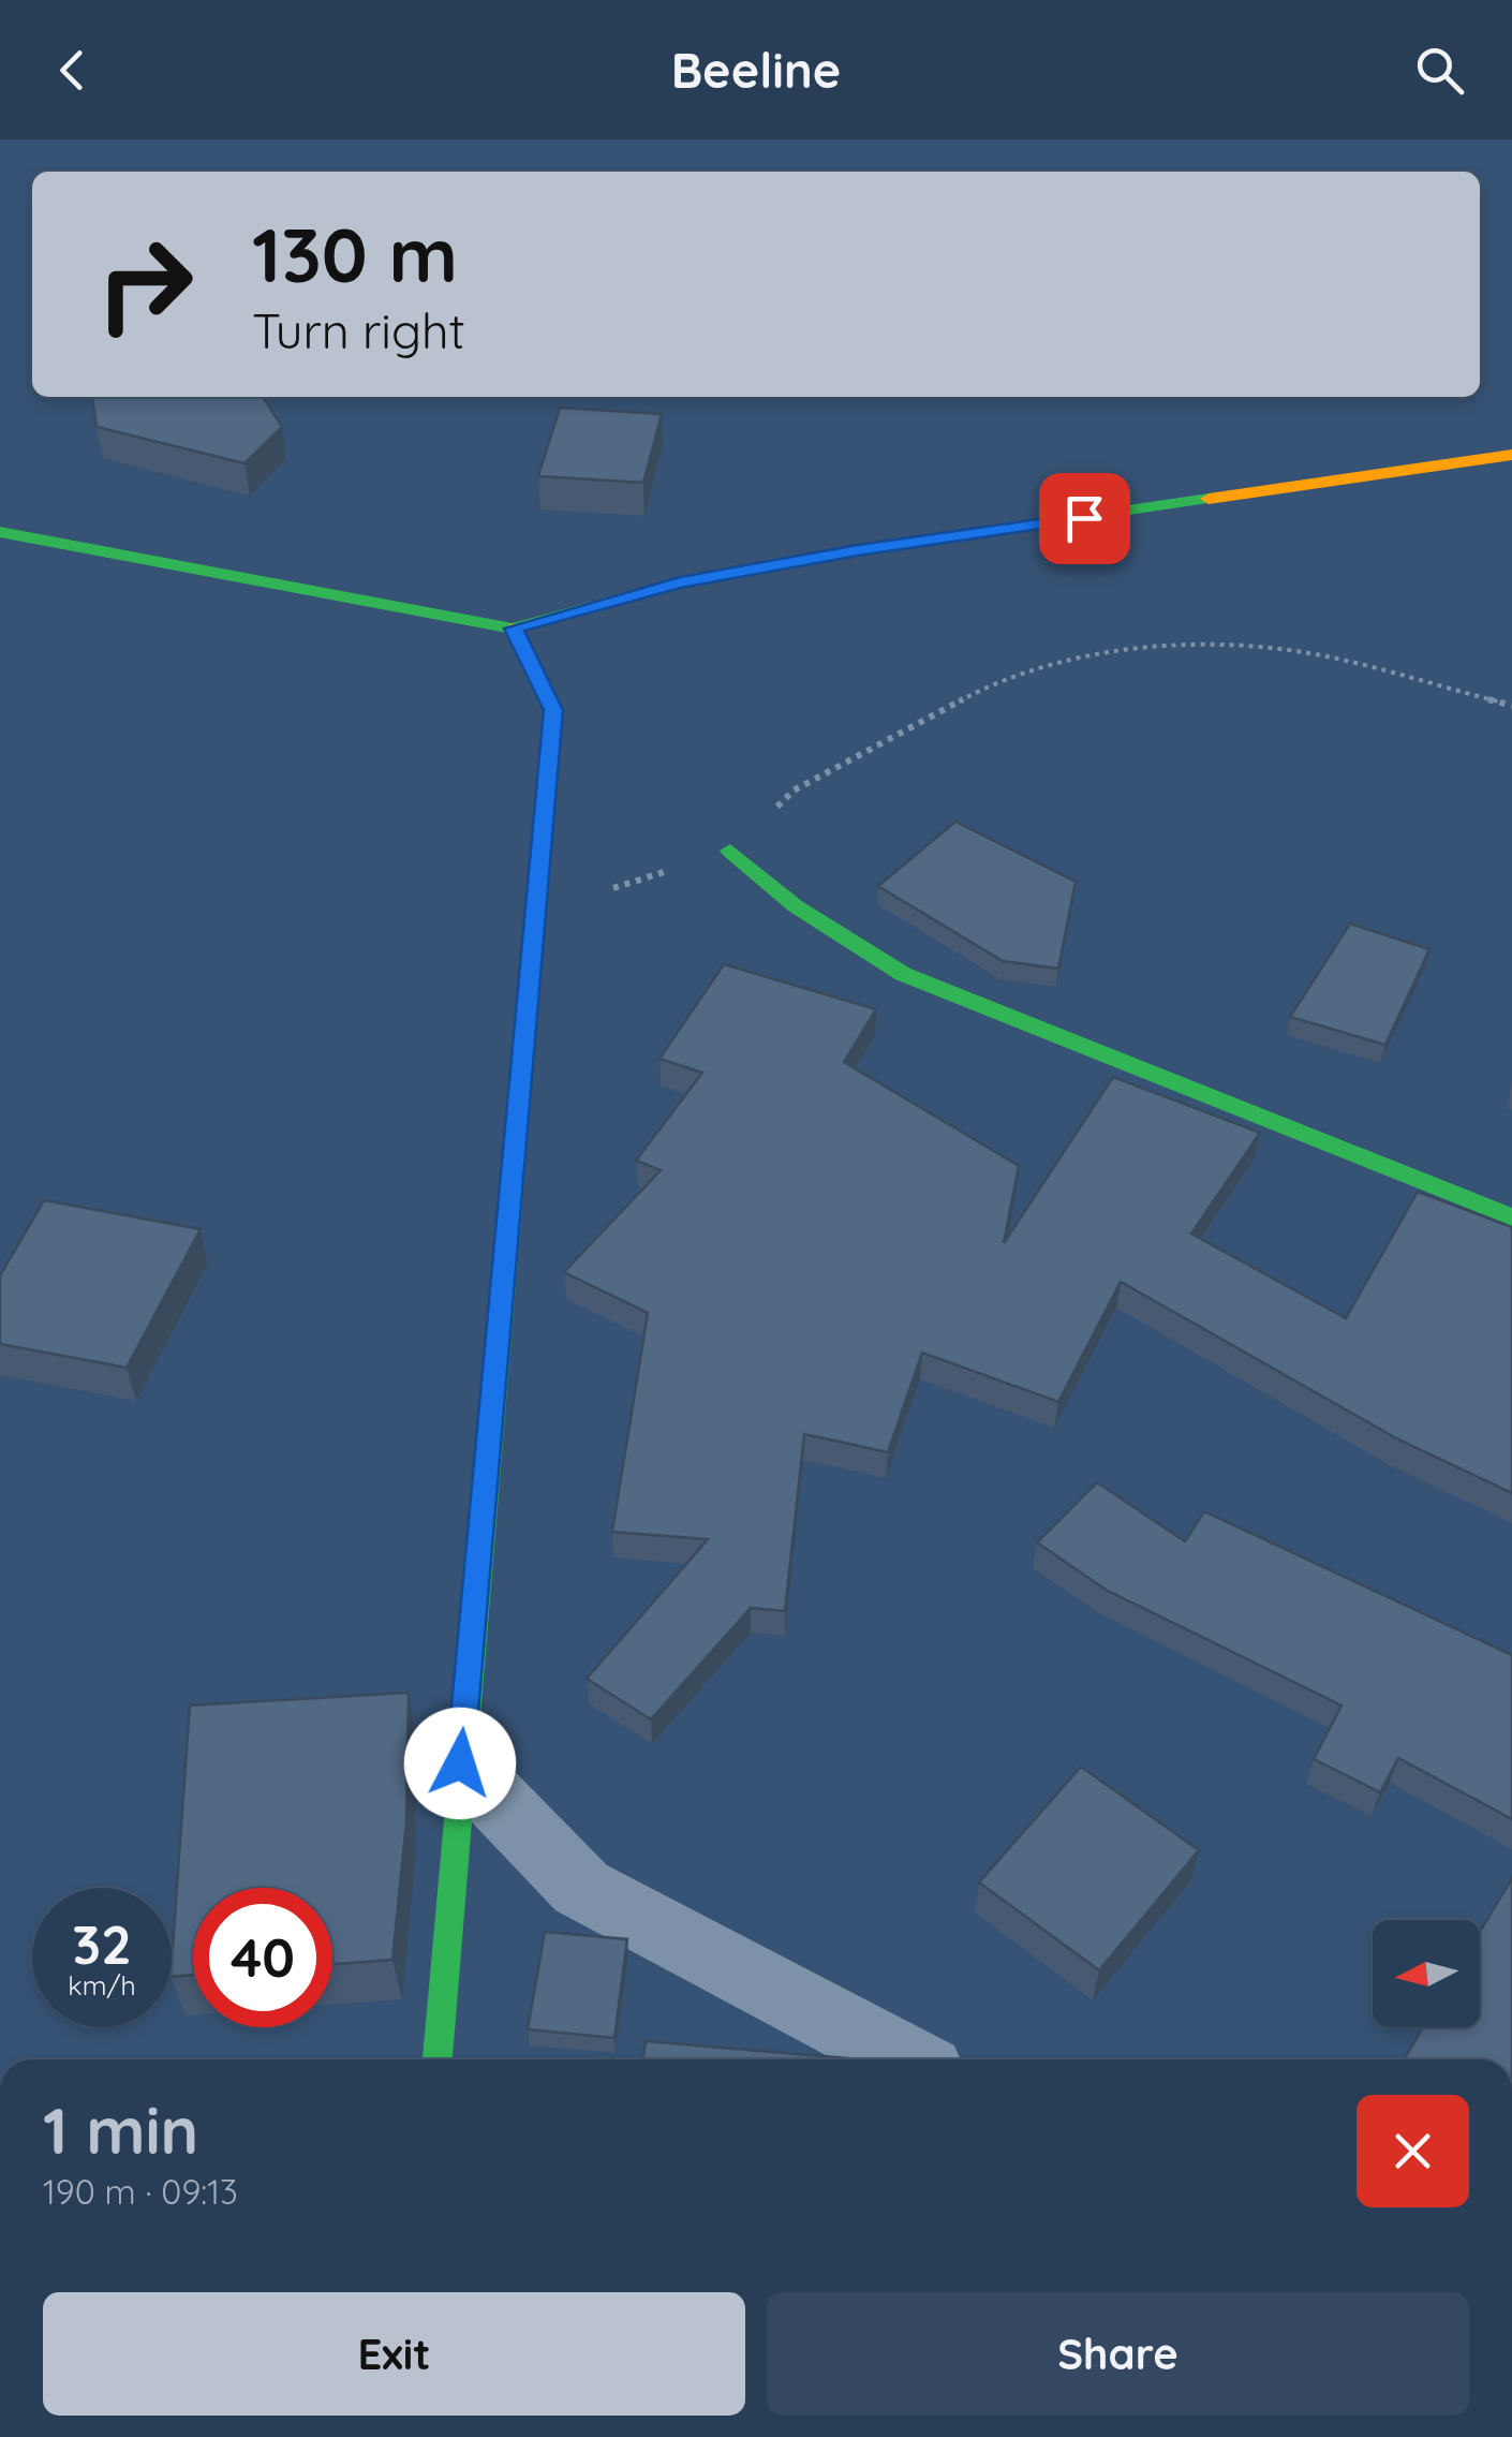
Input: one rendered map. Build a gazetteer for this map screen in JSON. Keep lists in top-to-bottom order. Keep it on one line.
{"north":"left","page":{"header":"Beeline","turn":["130 m","Turn right"],"speed":"32 km/h","limit":"40","heading":["1 min","190 m · 09:13"],"buttons":["Exit","Share"]}}
